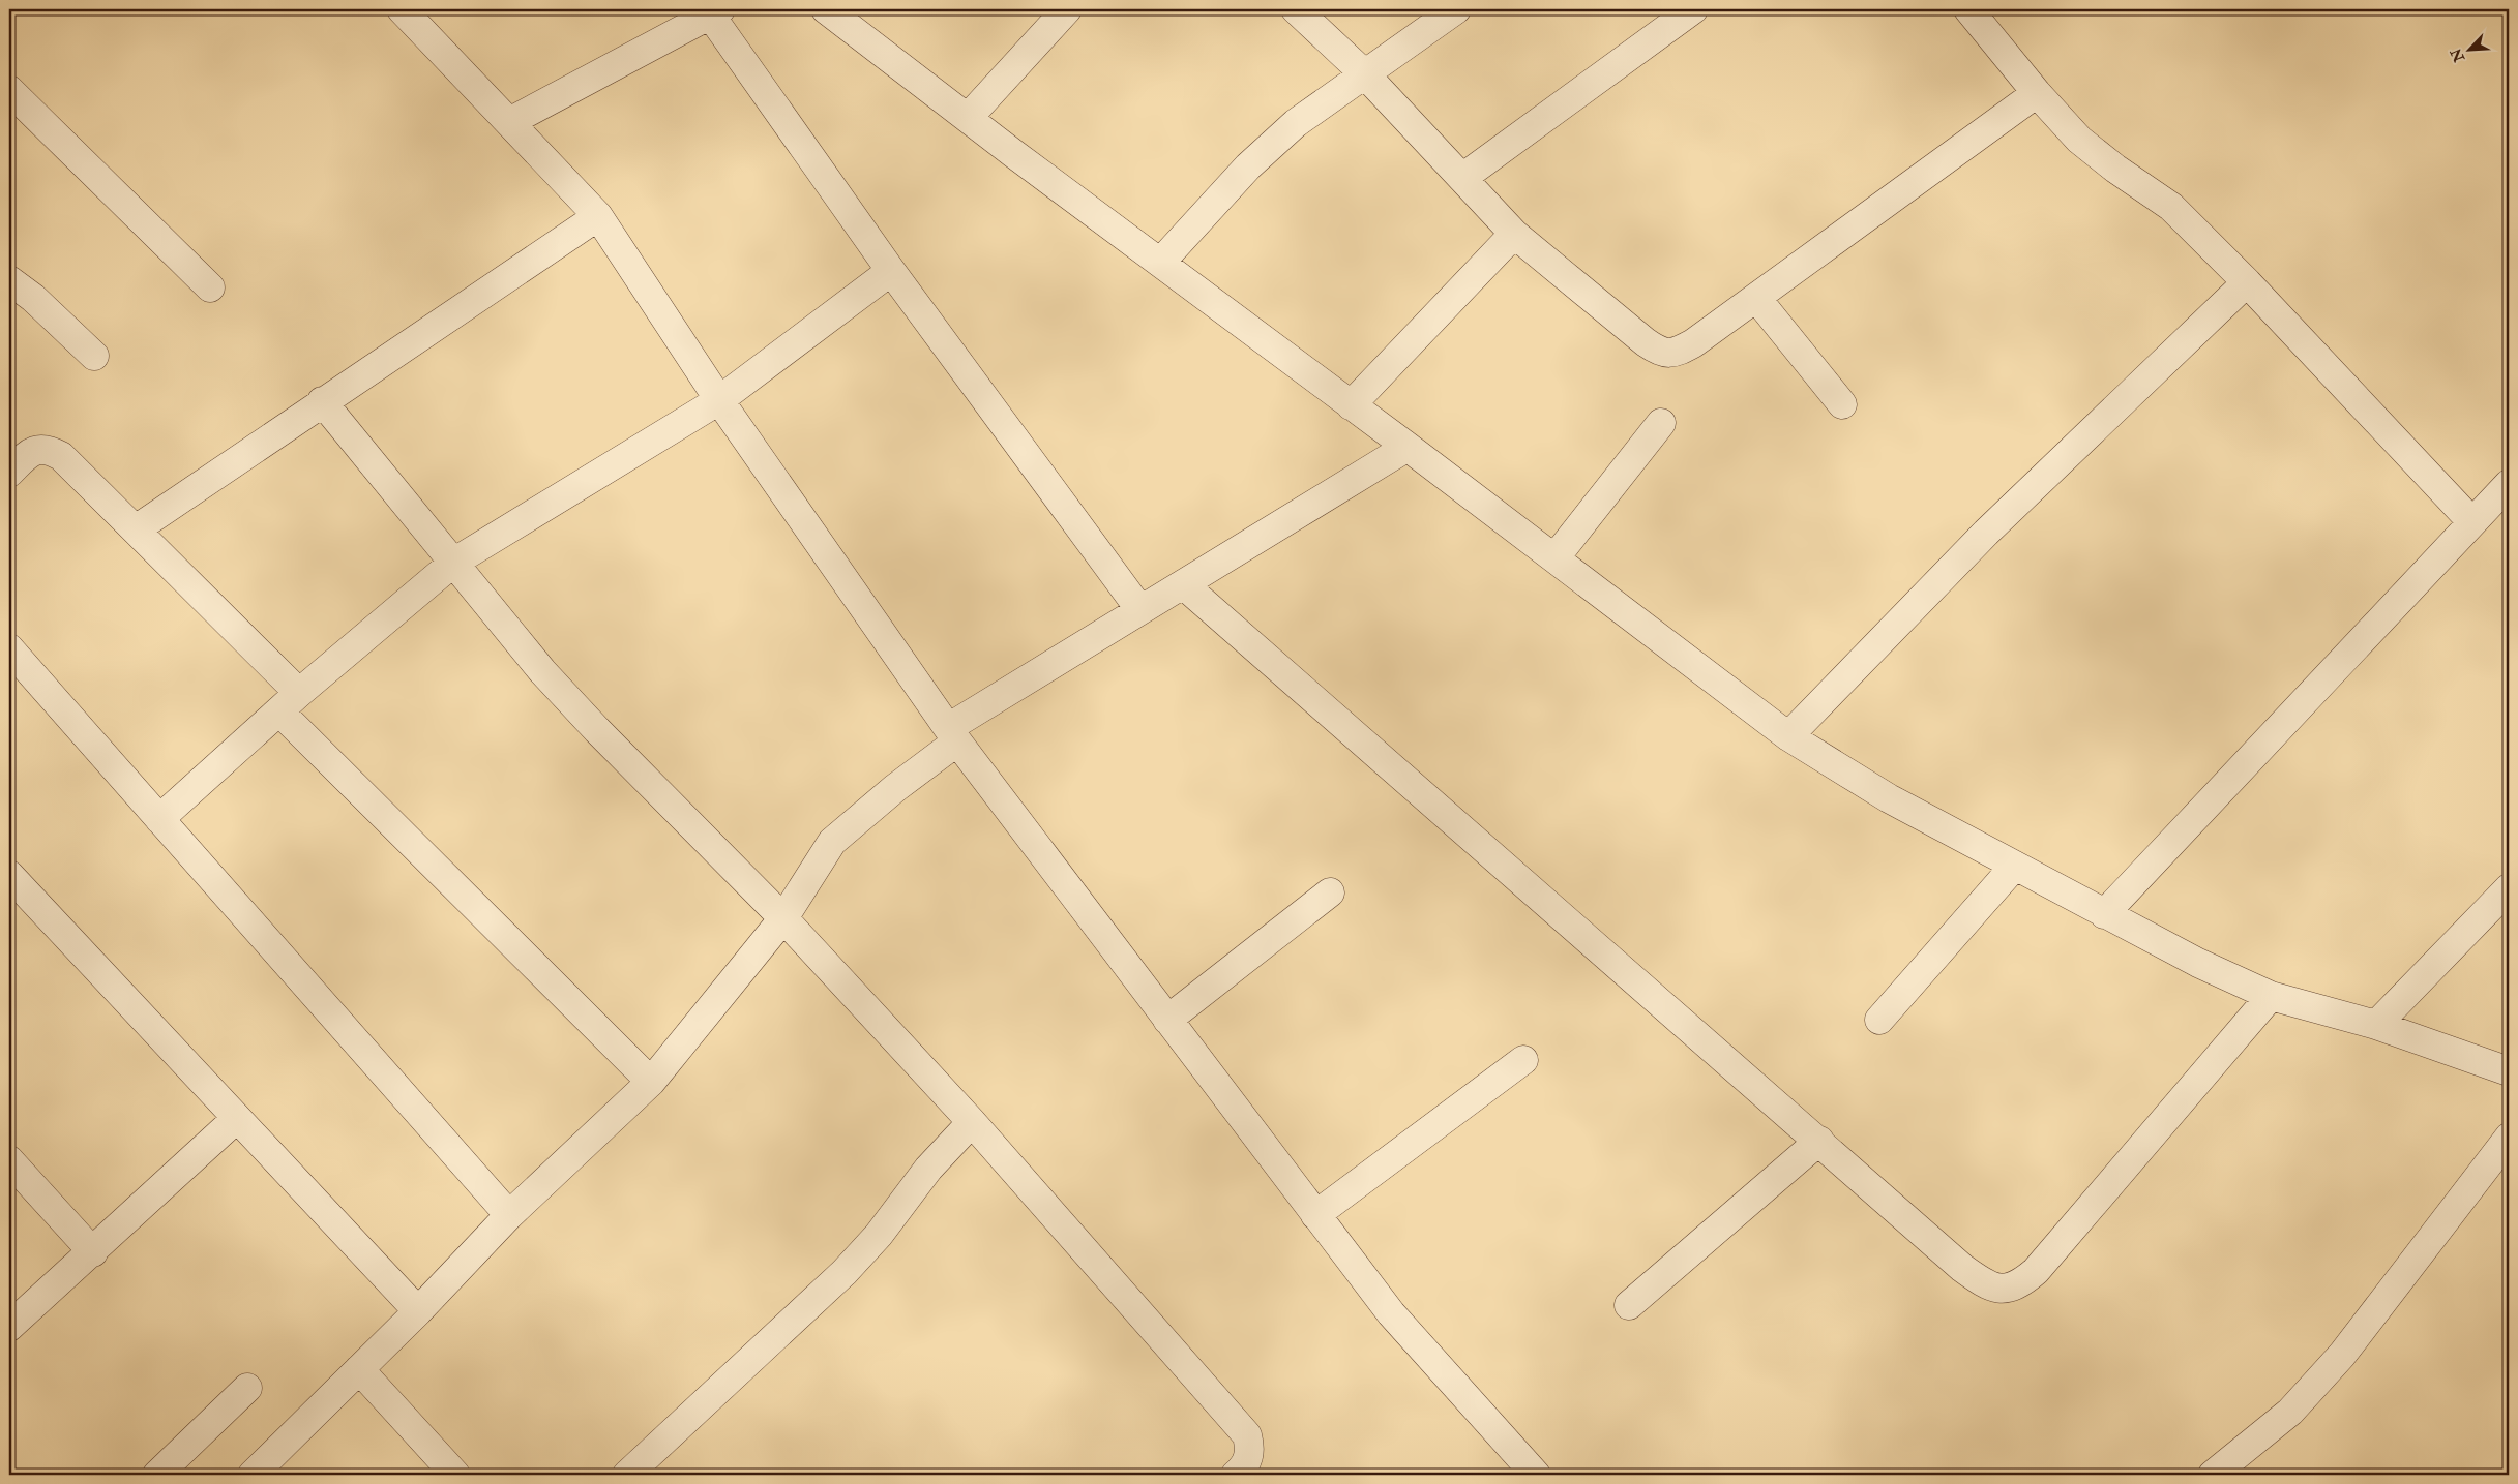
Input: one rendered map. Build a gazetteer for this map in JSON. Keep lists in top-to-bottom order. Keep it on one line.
{"north":"bottom left"}
